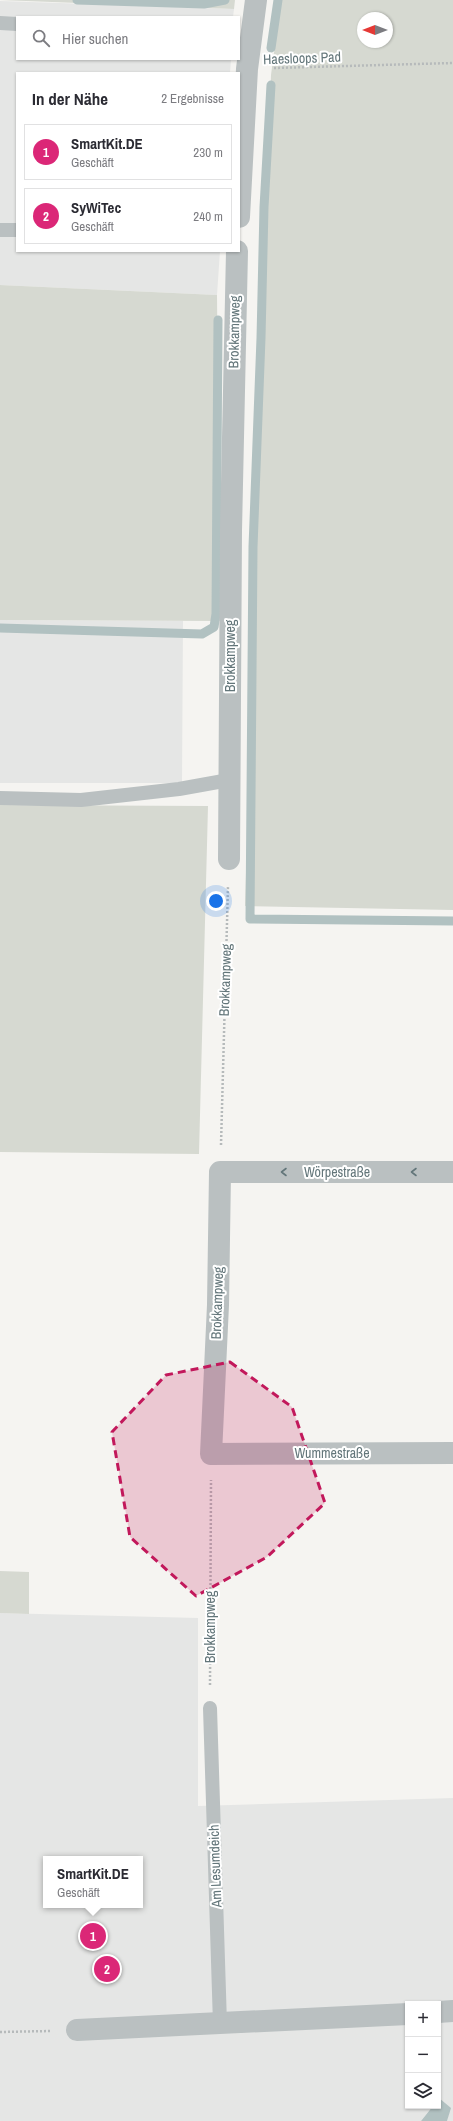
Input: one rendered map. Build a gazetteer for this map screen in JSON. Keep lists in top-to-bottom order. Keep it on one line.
{"streets":{"street":["Brokkampweg","Wörpestraße","Wummestraße"],"lane":["Am Lesumdeich"],"path":["Haesloops Pad"]},"crossings":[["Brokkampweg","Wörpestraße"],["Brokkampweg","Wummestraße"],["Brokkampweg","Am Lesumdeich"]],"one_way":["Wörpestraße"],"north":"left","page":{"search":"Hier suchen","heading":["In der Nähe","2 Ergebnisse"],"list":[{"mark":"1","name":"SmartKit.DE","note":"Geschäft","value":"230 m"},{"mark":"2","name":"SyWiTec","note":"Geschäft","value":"240 m"}],"popup":["SmartKit.DE","Geschäft"],"pins":["1","2"],"map_buttons":["+","−"]}}
